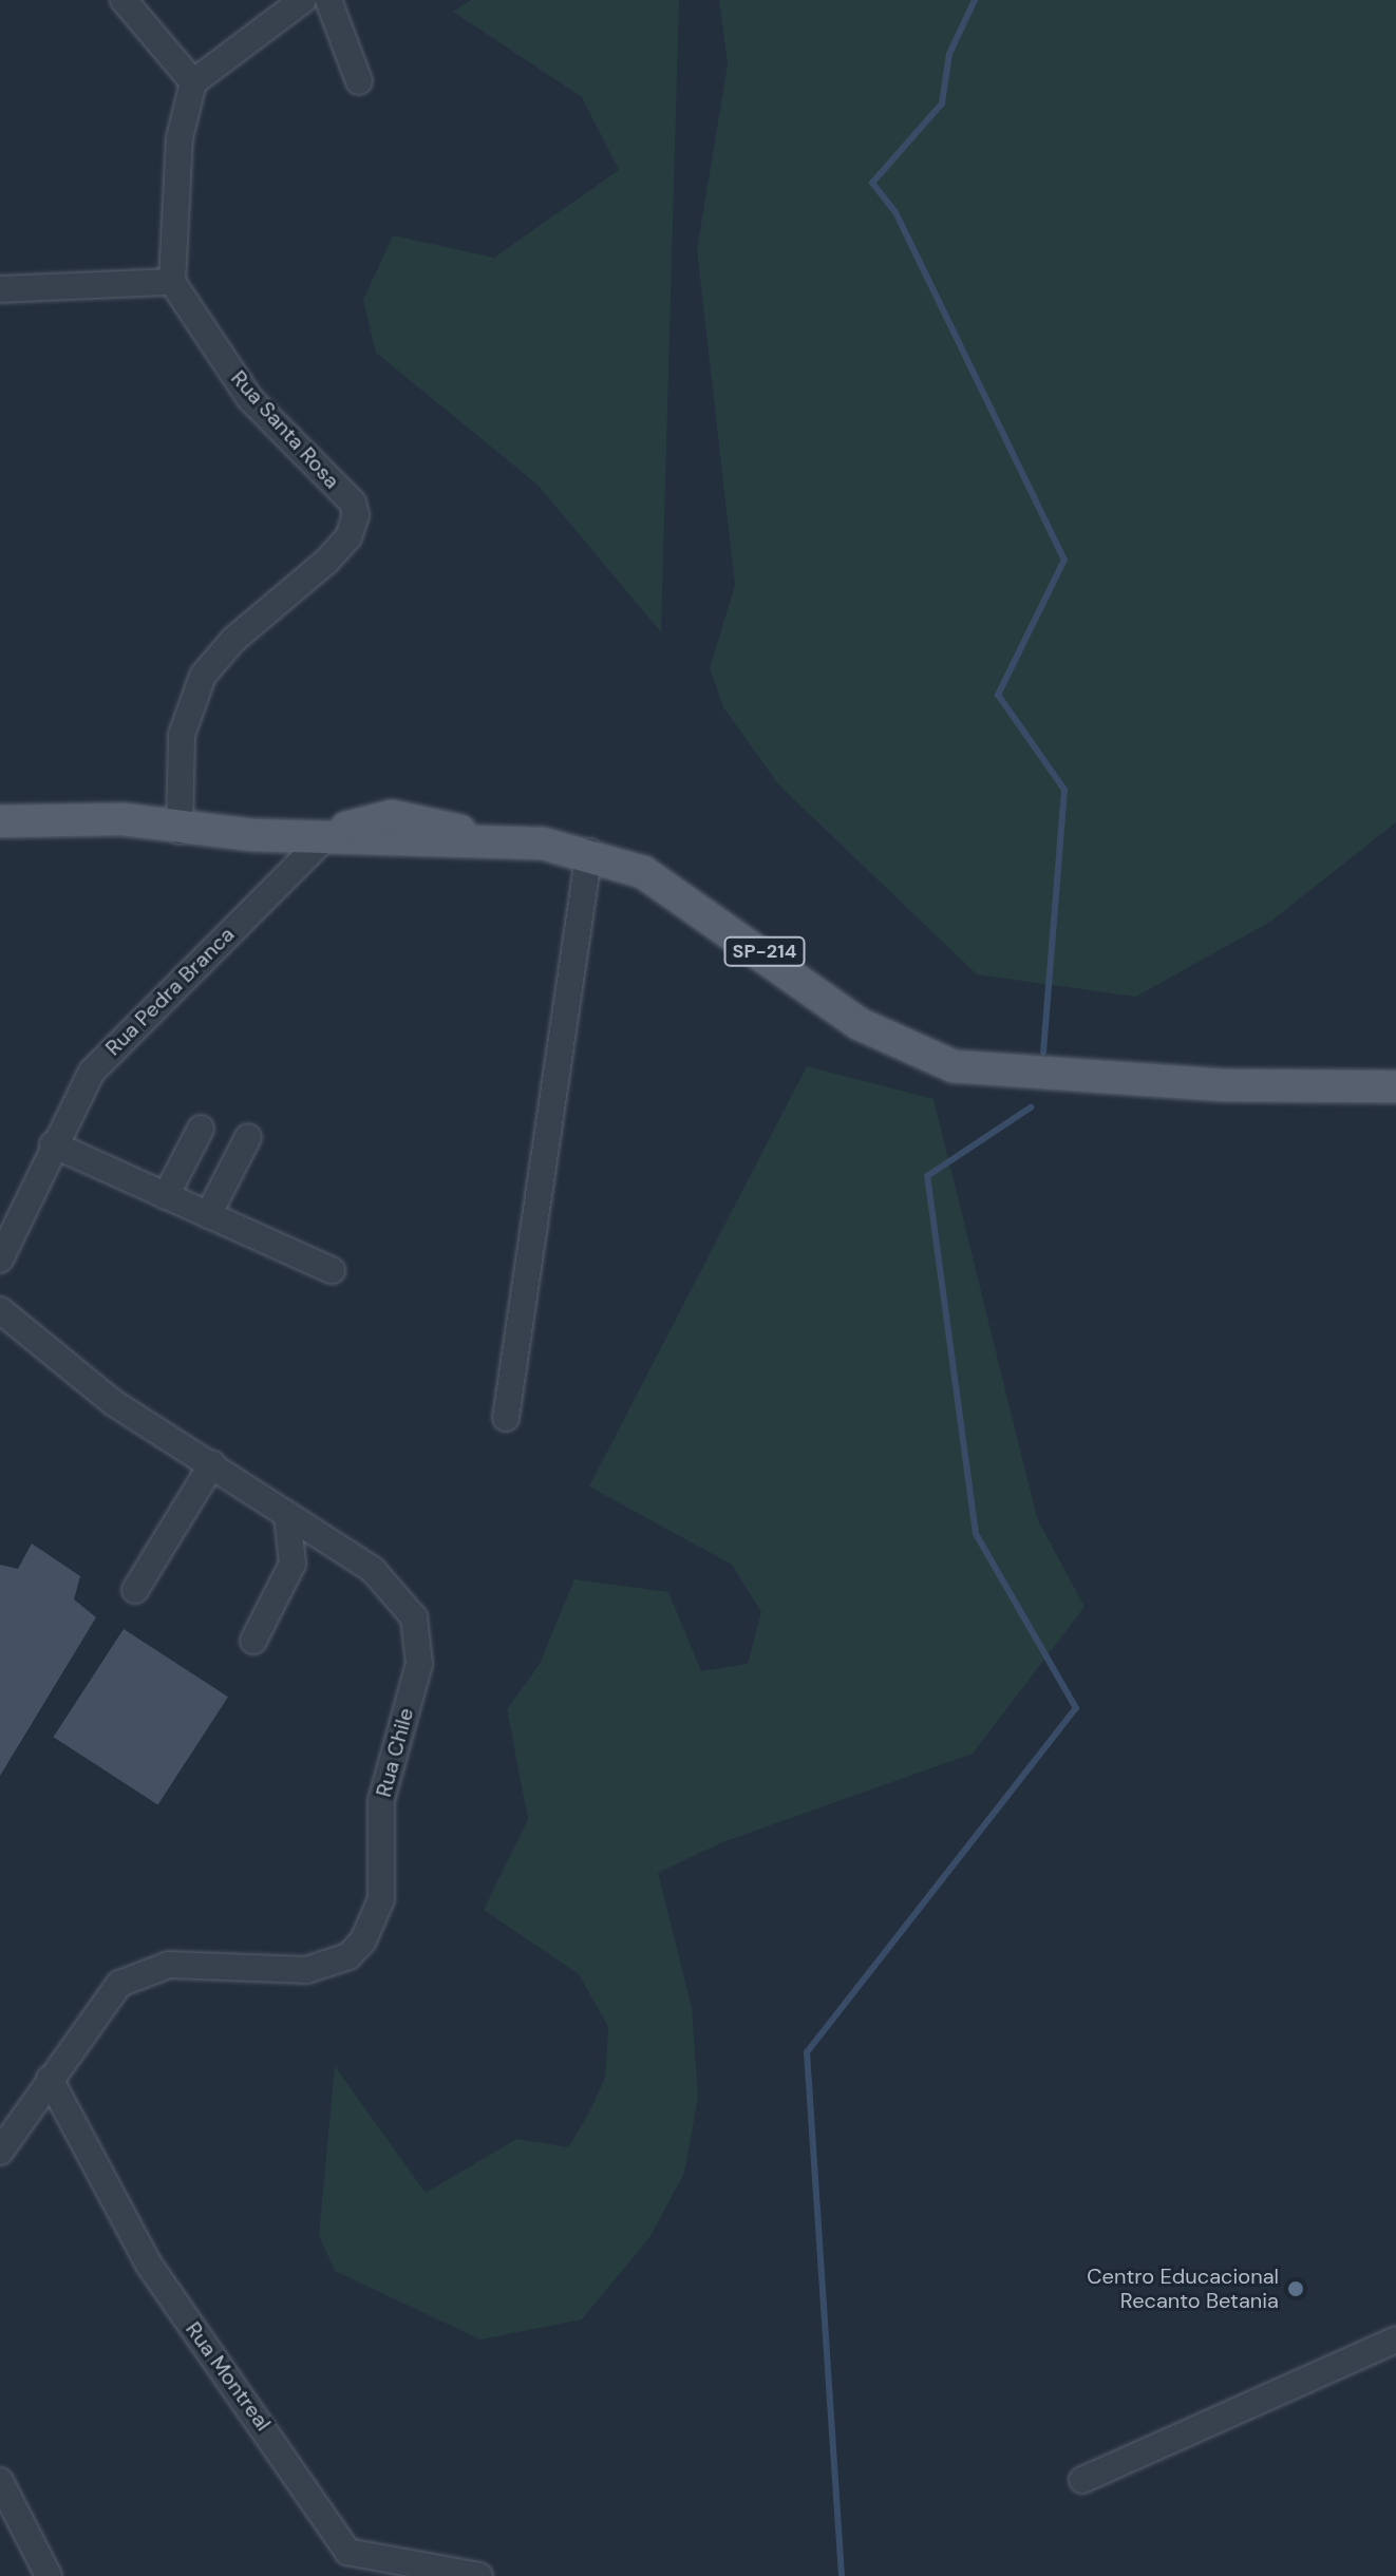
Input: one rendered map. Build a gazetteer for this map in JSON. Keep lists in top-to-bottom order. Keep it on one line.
{"streets":{"main road":["SP-214"],"street":["Rua Santa Rosa","Rua Pedra Branca","Rua Chile","Rua Montreal"]},"crossings":[["Rua Chile","Rua Montreal"]],"places":["Centro Educacional Recanto Betania"]}
